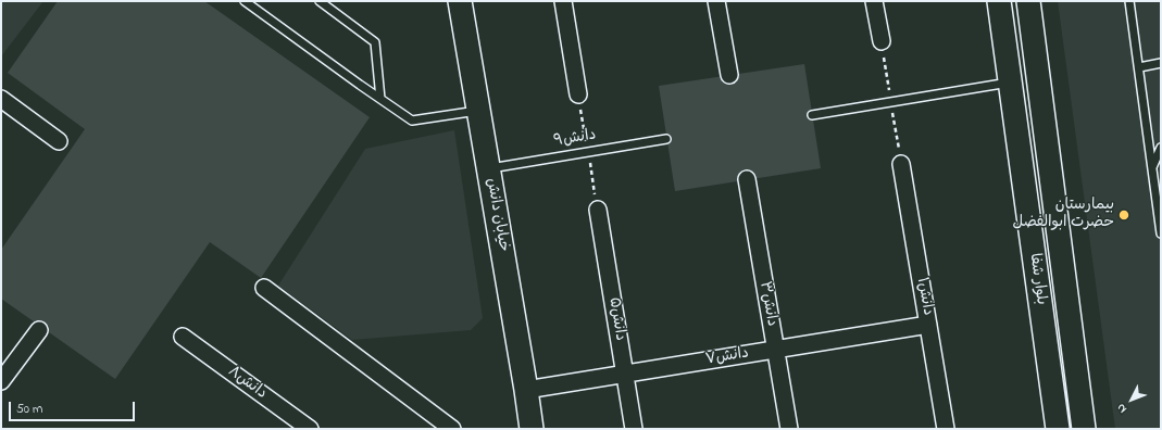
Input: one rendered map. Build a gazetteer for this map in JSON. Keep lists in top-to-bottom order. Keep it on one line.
{"streets":{"main road":["خیابان دانش","بلوار شفا"],"street":["دانش۱","دانش۳","دانش۵","دانش۷","دانش۸"],"lane":["دانش۹"]},"crossings":[["دانش۹","خیابان دانش"],["خیابان دانش","دانش۷"],["دانش۱","دانش۷"],["دانش۳","دانش۷"],["دانش۵","دانش۷"]],"places":["بیمارستان حضرت ابوالفضل"],"scale_bar":"50 m","north":"bottom left"}
